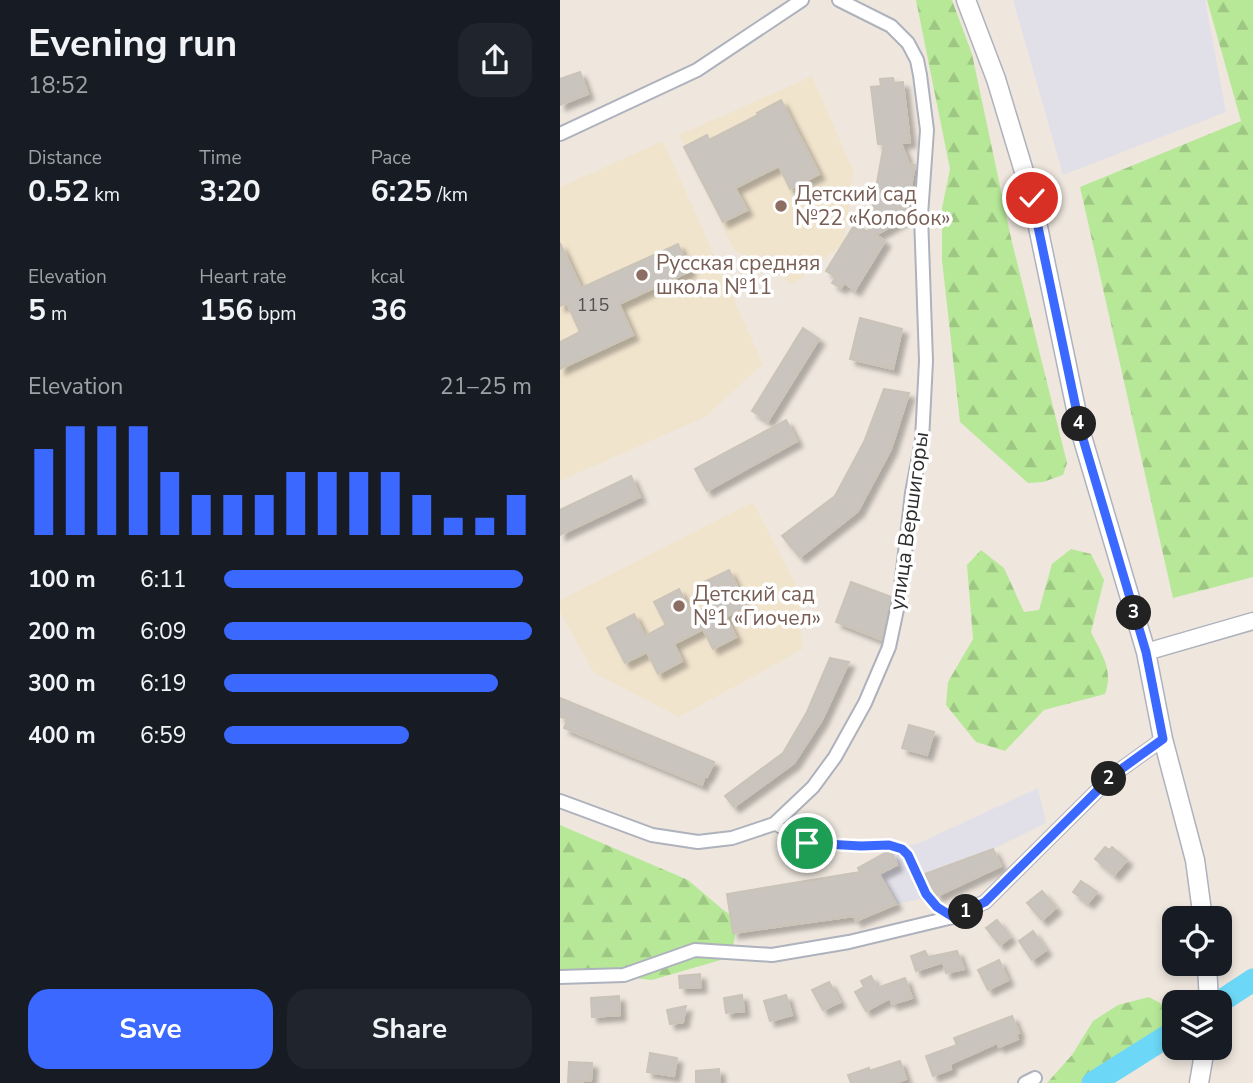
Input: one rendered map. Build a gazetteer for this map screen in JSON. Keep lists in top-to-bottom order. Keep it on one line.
{"streets":{"street":["улица Вершигоры"]},"places":["Детский сад №22 «Колобок»","Русская средняя школа №11","Детский сад №1 «Гиочел»"],"house_numbers":["115"],"page":{"heading":["Evening run","18:52"],"stats":[["Distance","0.52 km"],["Time","3:20"],["Pace","6:25 /km"],["Elevation","5 m"],["Heart rate","156 bpm"],["kcal","36"]],"chart":["Elevation","21–25 m"],"pins":["4","3","2","1"],"list":[{"name":"100 m","note":"6:11"},{"name":"200 m","note":"6:09"},{"name":"300 m","note":"6:19"},{"name":"400 m","note":"6:59"}],"buttons":["Save","Share"]}}
